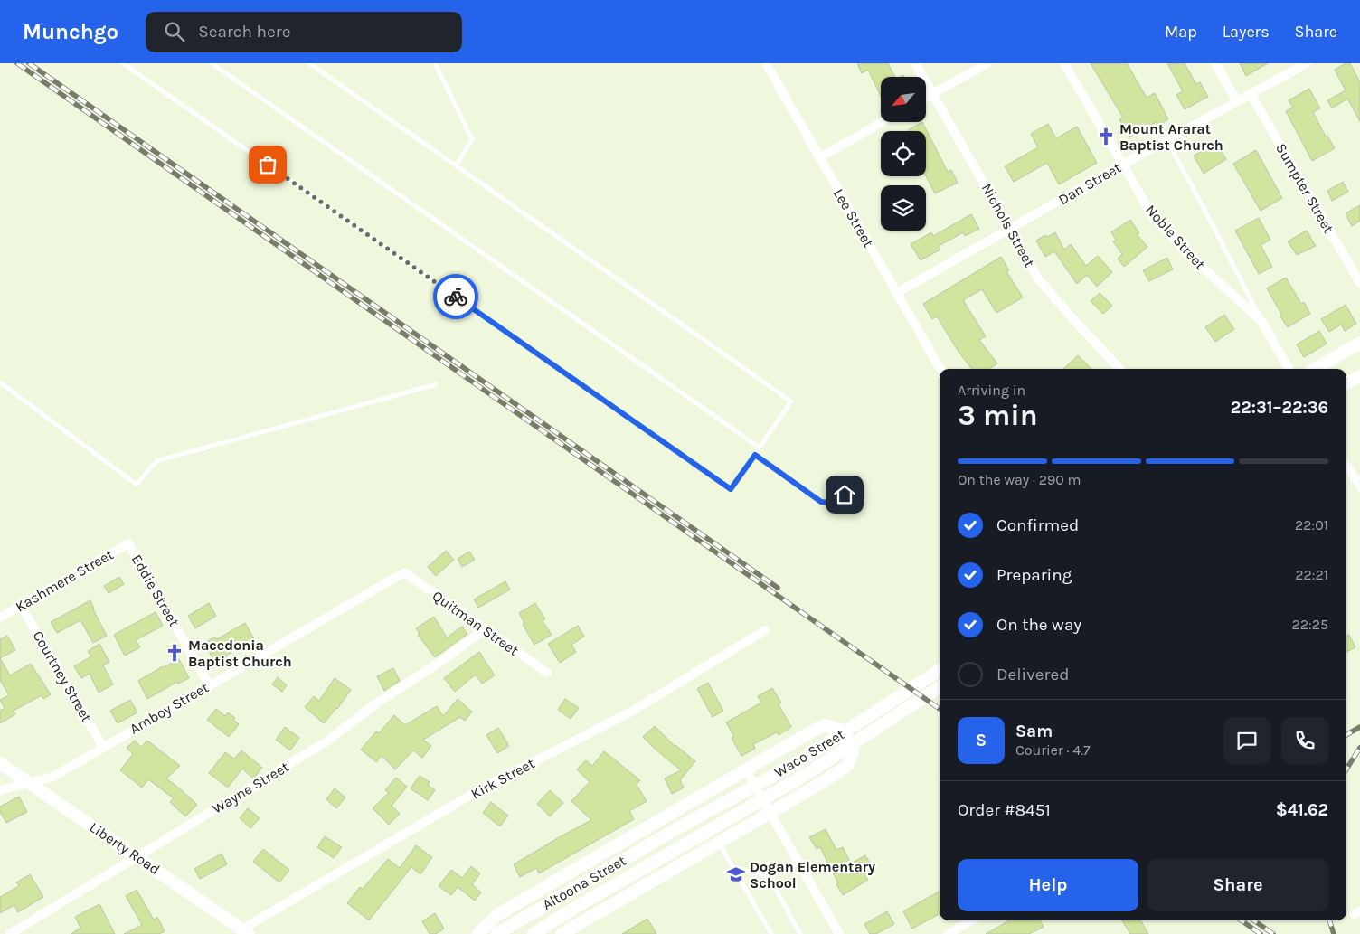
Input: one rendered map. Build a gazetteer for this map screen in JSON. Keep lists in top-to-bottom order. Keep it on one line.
{"streets":{"main road":["Waco Street","Liberty Road","Altoona Street"],"street":["Dan Street","Sumpter Street","Lee Street","Nichols Street","Noble Street","Kashmere Street","Eddie Street","Quitman Street","Courtney Street","Amboy Street","Kirk Street","Wayne Street"]},"crossings":[["Dan Street","Sumpter Street"],["Dan Street","Lee Street"],["Dan Street","Nichols Street"],["Dan Street","Noble Street"],["Kashmere Street","Eddie Street"],["Kashmere Street","Courtney Street"],["Eddie Street","Amboy Street"],["Quitman Street","Amboy Street"],["Quitman Street","Wayne Street"],["Courtney Street","Amboy Street"],["Amboy Street","Liberty Road"],["Waco Street","Altoona Street"],["Kirk Street","Liberty Road"],["Wayne Street","Liberty Road"]],"places":{"church":["Mount Ararat Baptist Church","Macedonia Baptist Church"],"school or university":["Dogan Elementary School"]},"north":"bottom left","page":{"header":"Munchgo","search":"Search here","nav":["Map","Layers","Share"],"heading":["3 min","Arriving in","22:31–22:36"],"panel":["Sam","Courier · 4.7","Order #8451","$41.62"],"bar":"On the way · 290 m","list":[["Confirmed","22:01"],["Preparing","22:21"],["On the way","22:25"],"Delivered"],"round":"S","buttons":["Help","Share"]}}
